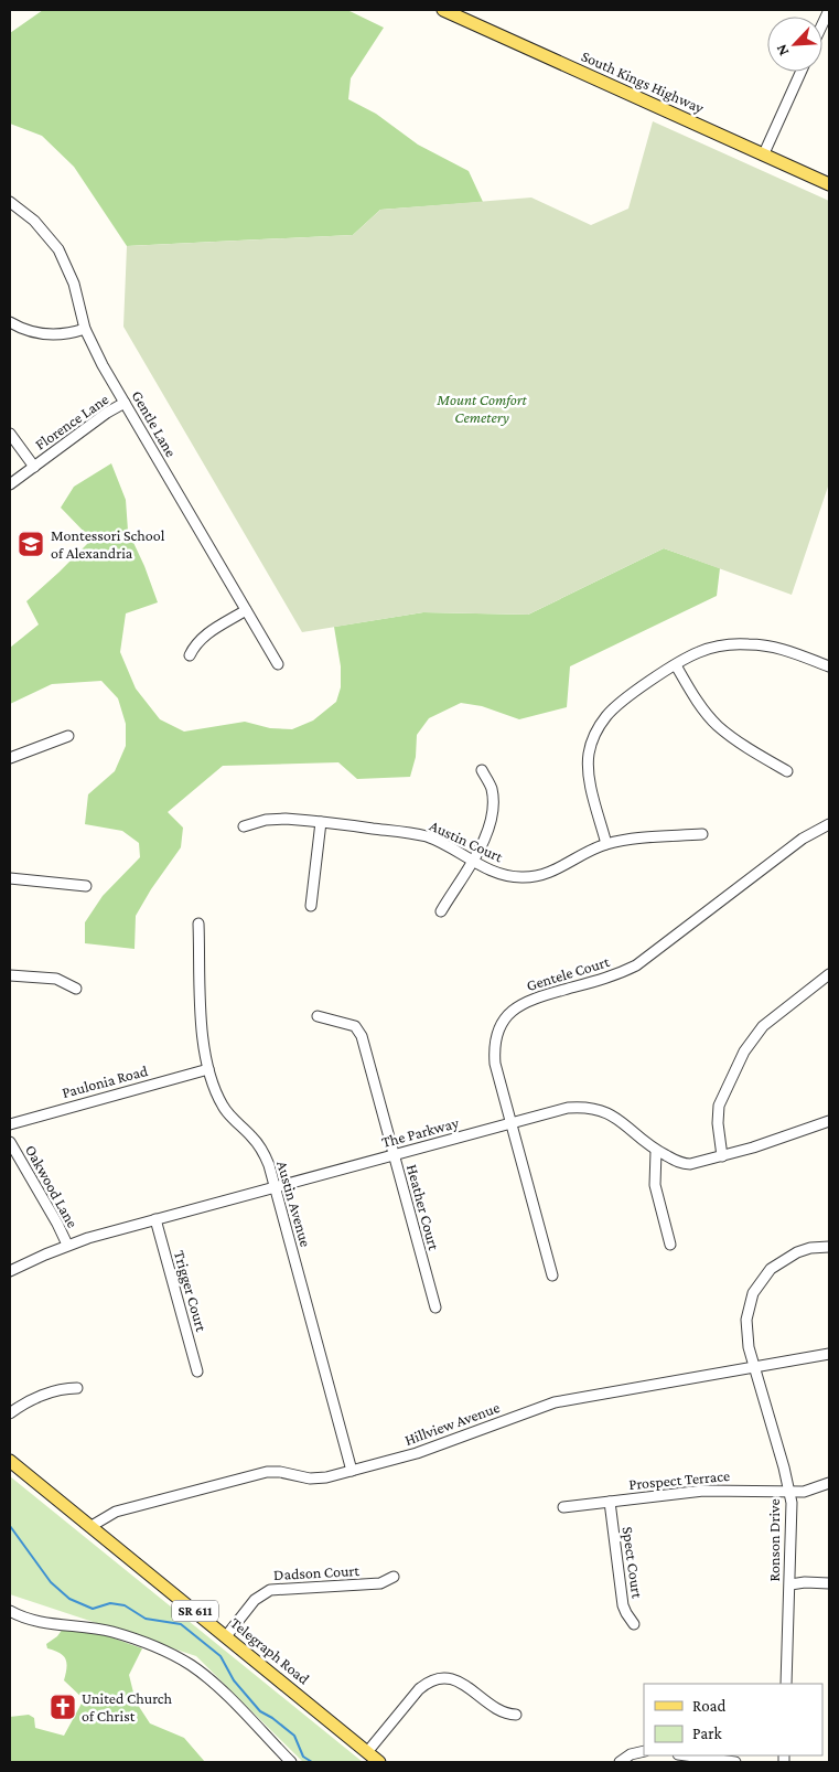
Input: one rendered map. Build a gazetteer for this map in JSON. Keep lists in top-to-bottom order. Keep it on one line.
{"streets":{"main road":["South Kings Highway","SR 611","Telegraph Road"],"street":["Florence Lane","Gentle Lane","Austin Court","Gentele Court","Paulonia Road","The Parkway","Oakwood Lane","Austin Avenue","Heather Court","Trigger Court","Hillview Avenue","Prospect Terrace","Ronson Drive","Spect Court","Dadson Court"]},"crossings":[["Florence Lane","Gentle Lane"],["Gentele Court","The Parkway"],["Paulonia Road","Austin Avenue"],["The Parkway","Oakwood Lane"],["The Parkway","Austin Avenue"],["The Parkway","Heather Court"],["The Parkway","Trigger Court"],["Austin Avenue","Hillview Avenue"],["Hillview Avenue","Ronson Drive"],["Hillview Avenue","Telegraph Road"],["Prospect Terrace","Ronson Drive"],["Prospect Terrace","Spect Court"],["Dadson Court","Telegraph Road"]],"parks":["Mount Comfort Cemetery"],"places":{"school or university":["Montessori School of Alexandria"],"church":["United Church of Christ"]},"legend":["Road","Park"],"north":"bottom left"}
